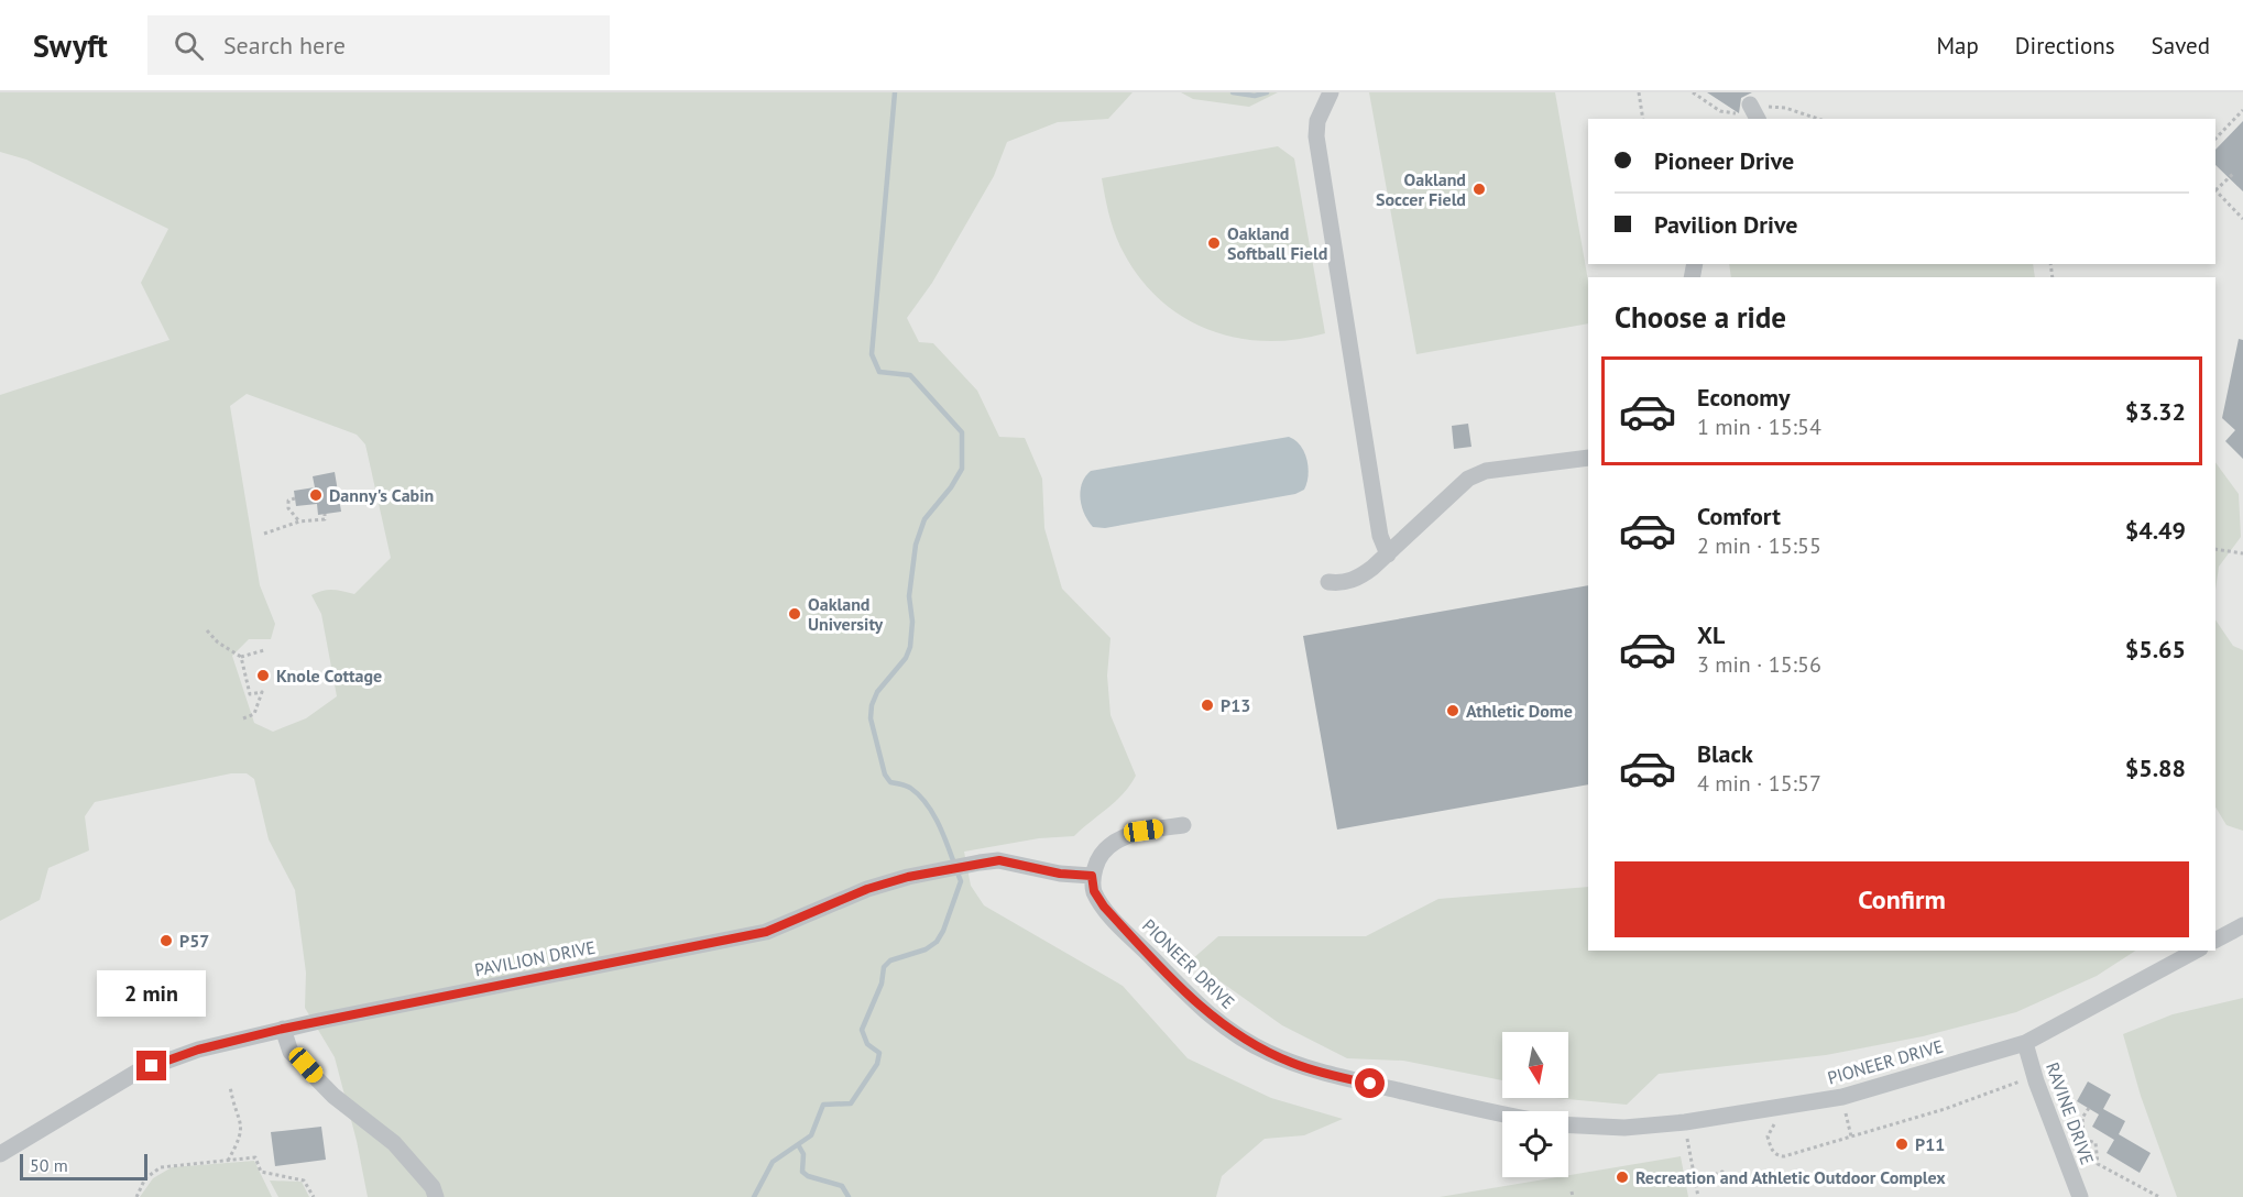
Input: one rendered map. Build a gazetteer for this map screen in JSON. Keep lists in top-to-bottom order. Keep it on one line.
{"streets":{"street":["PAVILION DRIVE","PIONEER DRIVE","RAVINE DRIVE"]},"crossings":[["PAVILION DRIVE","PIONEER DRIVE"],["PIONEER DRIVE","RAVINE DRIVE"]],"places":["Oakland Soccer Field","Oakland Softball Field","Danny's Cabin","Oakland University","Knole Cottage","P13","Athletic Dome","P57","P11","Recreation and Athletic Outdoor Complex"],"scale_bar":"50 m","north":"bottom","page":{"header":"Swyft","search":"Search here","nav":["Map","Directions","Saved"],"banner":["Pioneer Drive","Pavilion Drive"],"heading":"Choose a ride","list":[{"name":"Economy","note":"1 min · 15:54","value":"$3.32"},{"name":"Comfort","note":"2 min · 15:55","value":"$4.49"},{"name":"XL","note":"3 min · 15:56","value":"$5.65"},{"name":"Black","note":"4 min · 15:57","value":"$5.88"}],"buttons":"Confirm","bubble":"2 min","scale":"50 m"}}
